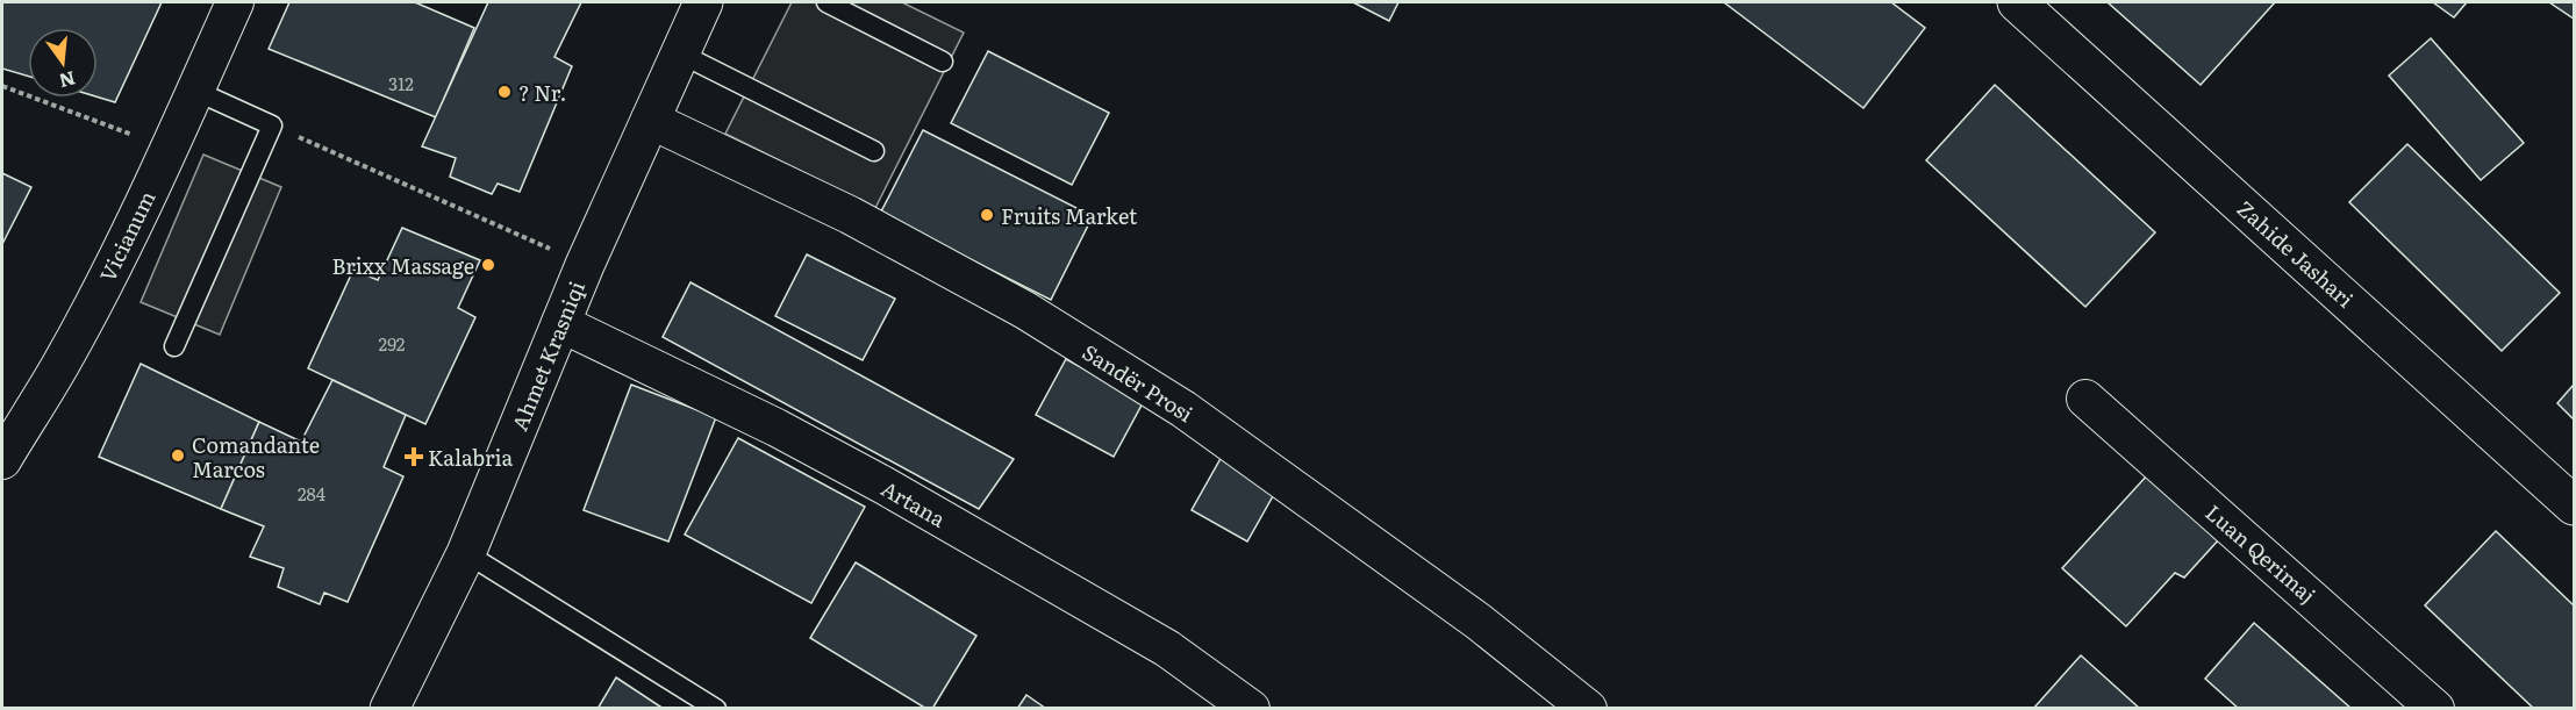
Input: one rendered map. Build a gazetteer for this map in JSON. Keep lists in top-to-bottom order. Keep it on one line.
{"streets":{"main road":["Zahide Jashari","Ahmet Krasniqi"],"street":["Vicianum","Sandër Prosi","Artana","Luan Qerimaj"]},"crossings":[["Ahmet Krasniqi","Sandër Prosi"],["Ahmet Krasniqi","Artana"]],"places":{"other":["? Nr.","Fruits Market","Brixx Massage","Comandante Marcos"],"health":["Kalabria"]},"house_numbers":["312","292","284"],"north":"bottom"}
